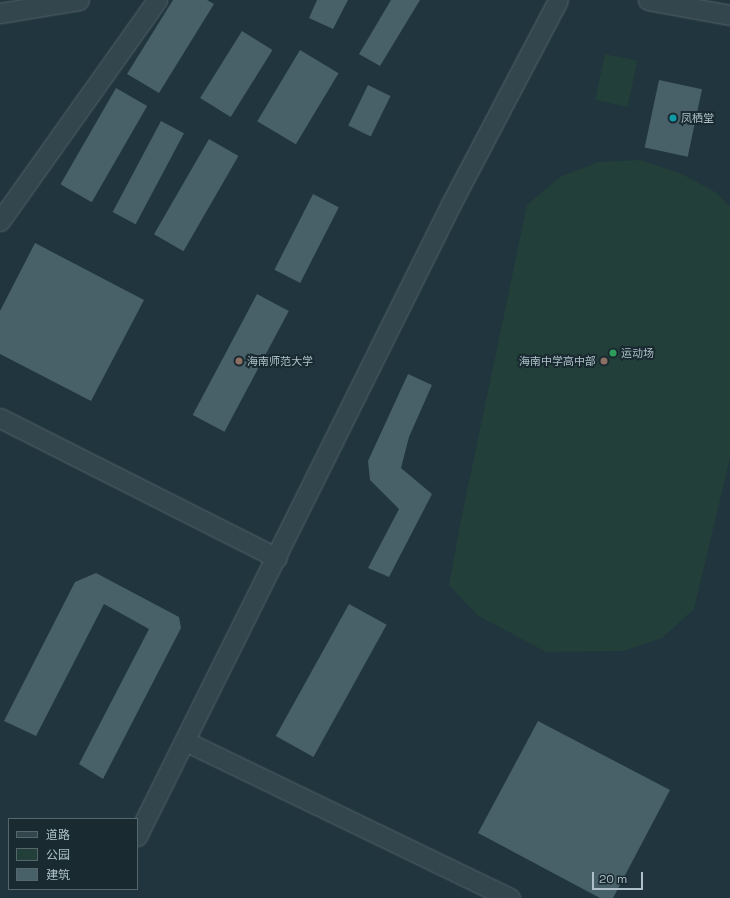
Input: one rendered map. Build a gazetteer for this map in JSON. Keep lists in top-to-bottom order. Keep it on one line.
{"places":["凤栖堂","运动场","海南师范大学","海南中学高中部"],"legend":["道路","公园","建筑"],"scale_bar":"20 m"}
